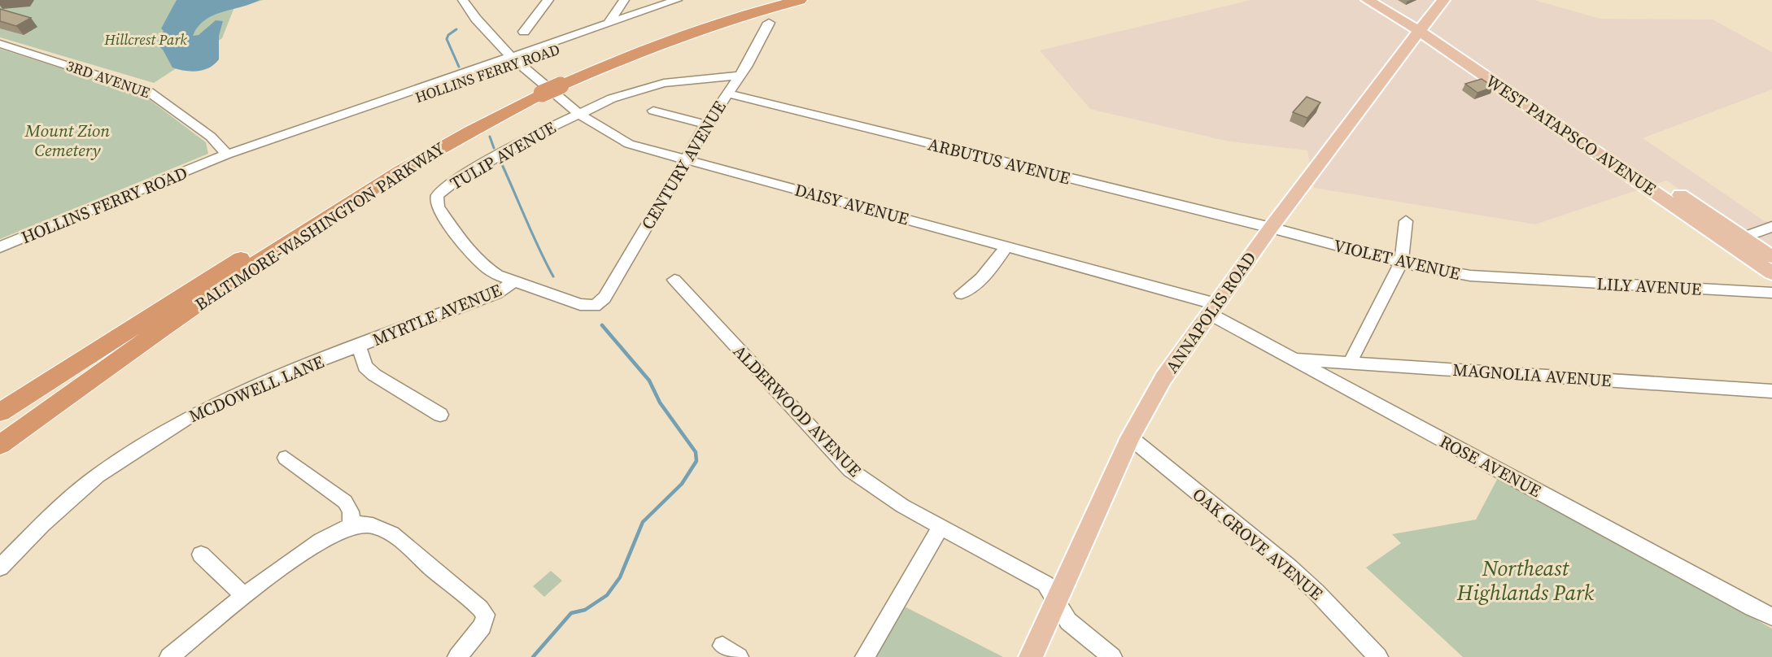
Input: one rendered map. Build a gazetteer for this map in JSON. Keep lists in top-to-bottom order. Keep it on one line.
{"streets":{"highway":["BALTIMORE-WASHINGTON PARKWAY"],"main road":["WEST PATAPSCO AVENUE","ANNAPOLIS ROAD"],"street":["HOLLINS FERRY ROAD","3RD AVENUE","TULIP AVENUE","ARBUTUS AVENUE","CENTURY AVENUE","DAISY AVENUE","VIOLET AVENUE","LILY AVENUE","MYRTLE AVENUE","MAGNOLIA AVENUE","MCDOWELL LANE","ALDERWOOD AVENUE","ROSE AVENUE","OAK GROVE AVENUE"]},"crossings":[["HOLLINS FERRY ROAD","3RD AVENUE"],["HOLLINS FERRY ROAD","DAISY AVENUE"],["WEST PATAPSCO AVENUE","ANNAPOLIS ROAD"],["TULIP AVENUE","CENTURY AVENUE"],["TULIP AVENUE","DAISY AVENUE"],["TULIP AVENUE","MYRTLE AVENUE"],["ARBUTUS AVENUE","CENTURY AVENUE"],["ARBUTUS AVENUE","VIOLET AVENUE"],["ARBUTUS AVENUE","ANNAPOLIS ROAD"],["CENTURY AVENUE","DAISY AVENUE"],["DAISY AVENUE","ANNAPOLIS ROAD"],["DAISY AVENUE","ROSE AVENUE"],["VIOLET AVENUE","LILY AVENUE"],["VIOLET AVENUE","ANNAPOLIS ROAD"],["ANNAPOLIS ROAD","ALDERWOOD AVENUE"],["ANNAPOLIS ROAD","ROSE AVENUE"],["ANNAPOLIS ROAD","OAK GROVE AVENUE"],["MYRTLE AVENUE","MCDOWELL LANE"],["MAGNOLIA AVENUE","ROSE AVENUE"]],"parks":["Hillcrest Park","Mount Zion Cemetery","Northeast Highlands Park"]}
